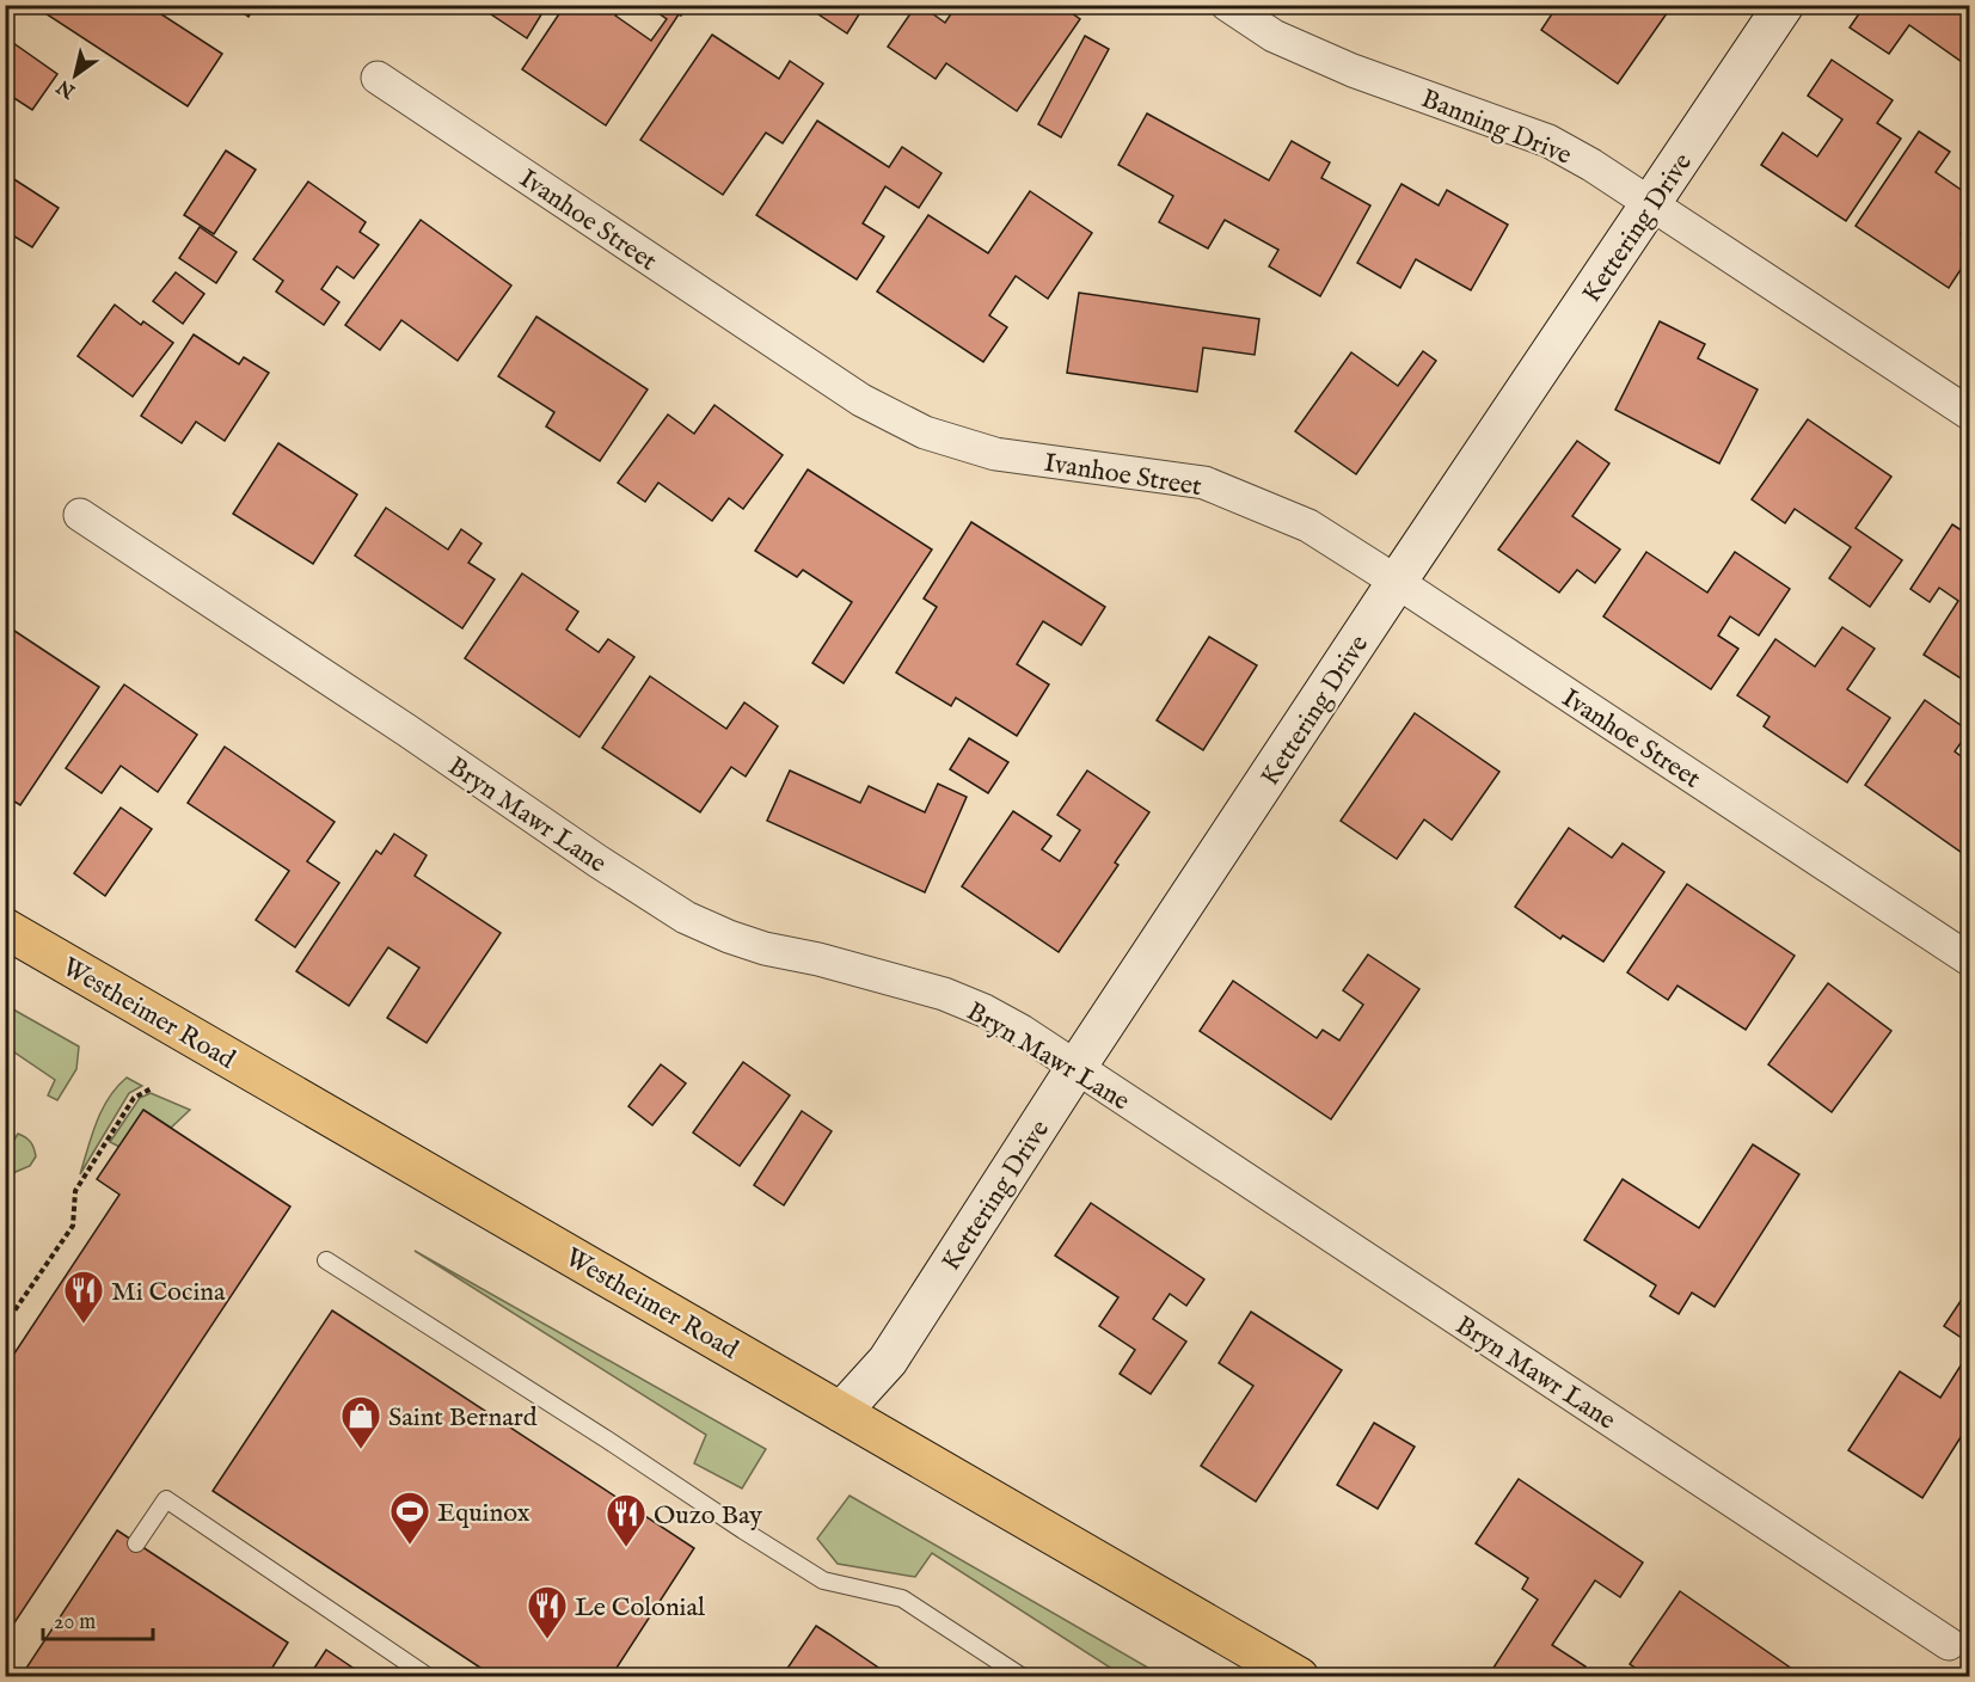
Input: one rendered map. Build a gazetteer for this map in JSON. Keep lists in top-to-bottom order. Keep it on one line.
{"streets":{"main road":["Westheimer Road"],"street":["Banning Drive","Ivanhoe Street","Kettering Drive","Bryn Mawr Lane"]},"crossings":[["Banning Drive","Kettering Drive"],["Ivanhoe Street","Kettering Drive"],["Kettering Drive","Bryn Mawr Lane"],["Kettering Drive","Westheimer Road"]],"places":{"restaurant":["Mi Cocina","Ouzo Bay","Le Colonial"],"shop":["Saint Bernard"],"sports":["Equinox"]},"scale_bar":"20 m","north":"bottom left"}
